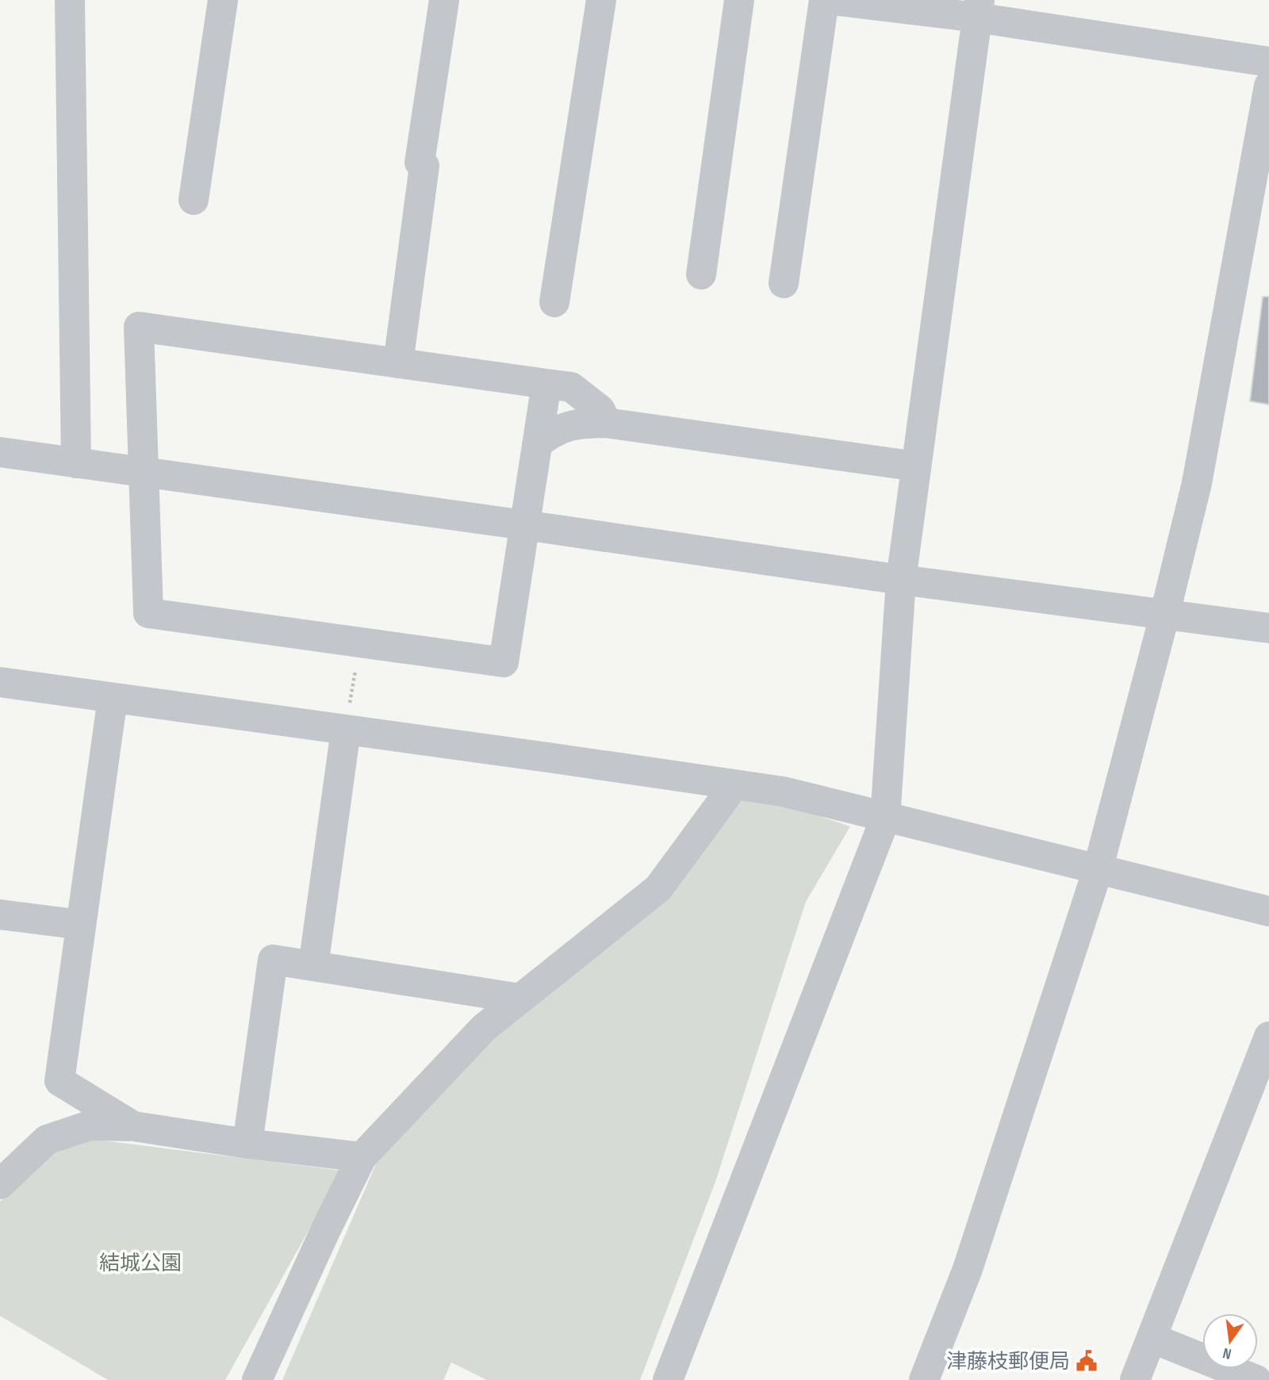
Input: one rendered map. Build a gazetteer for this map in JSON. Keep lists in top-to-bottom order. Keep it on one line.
{"parks":["結城公園"],"places":{"public building":["津藤枝郵便局"]},"north":"bottom"}
